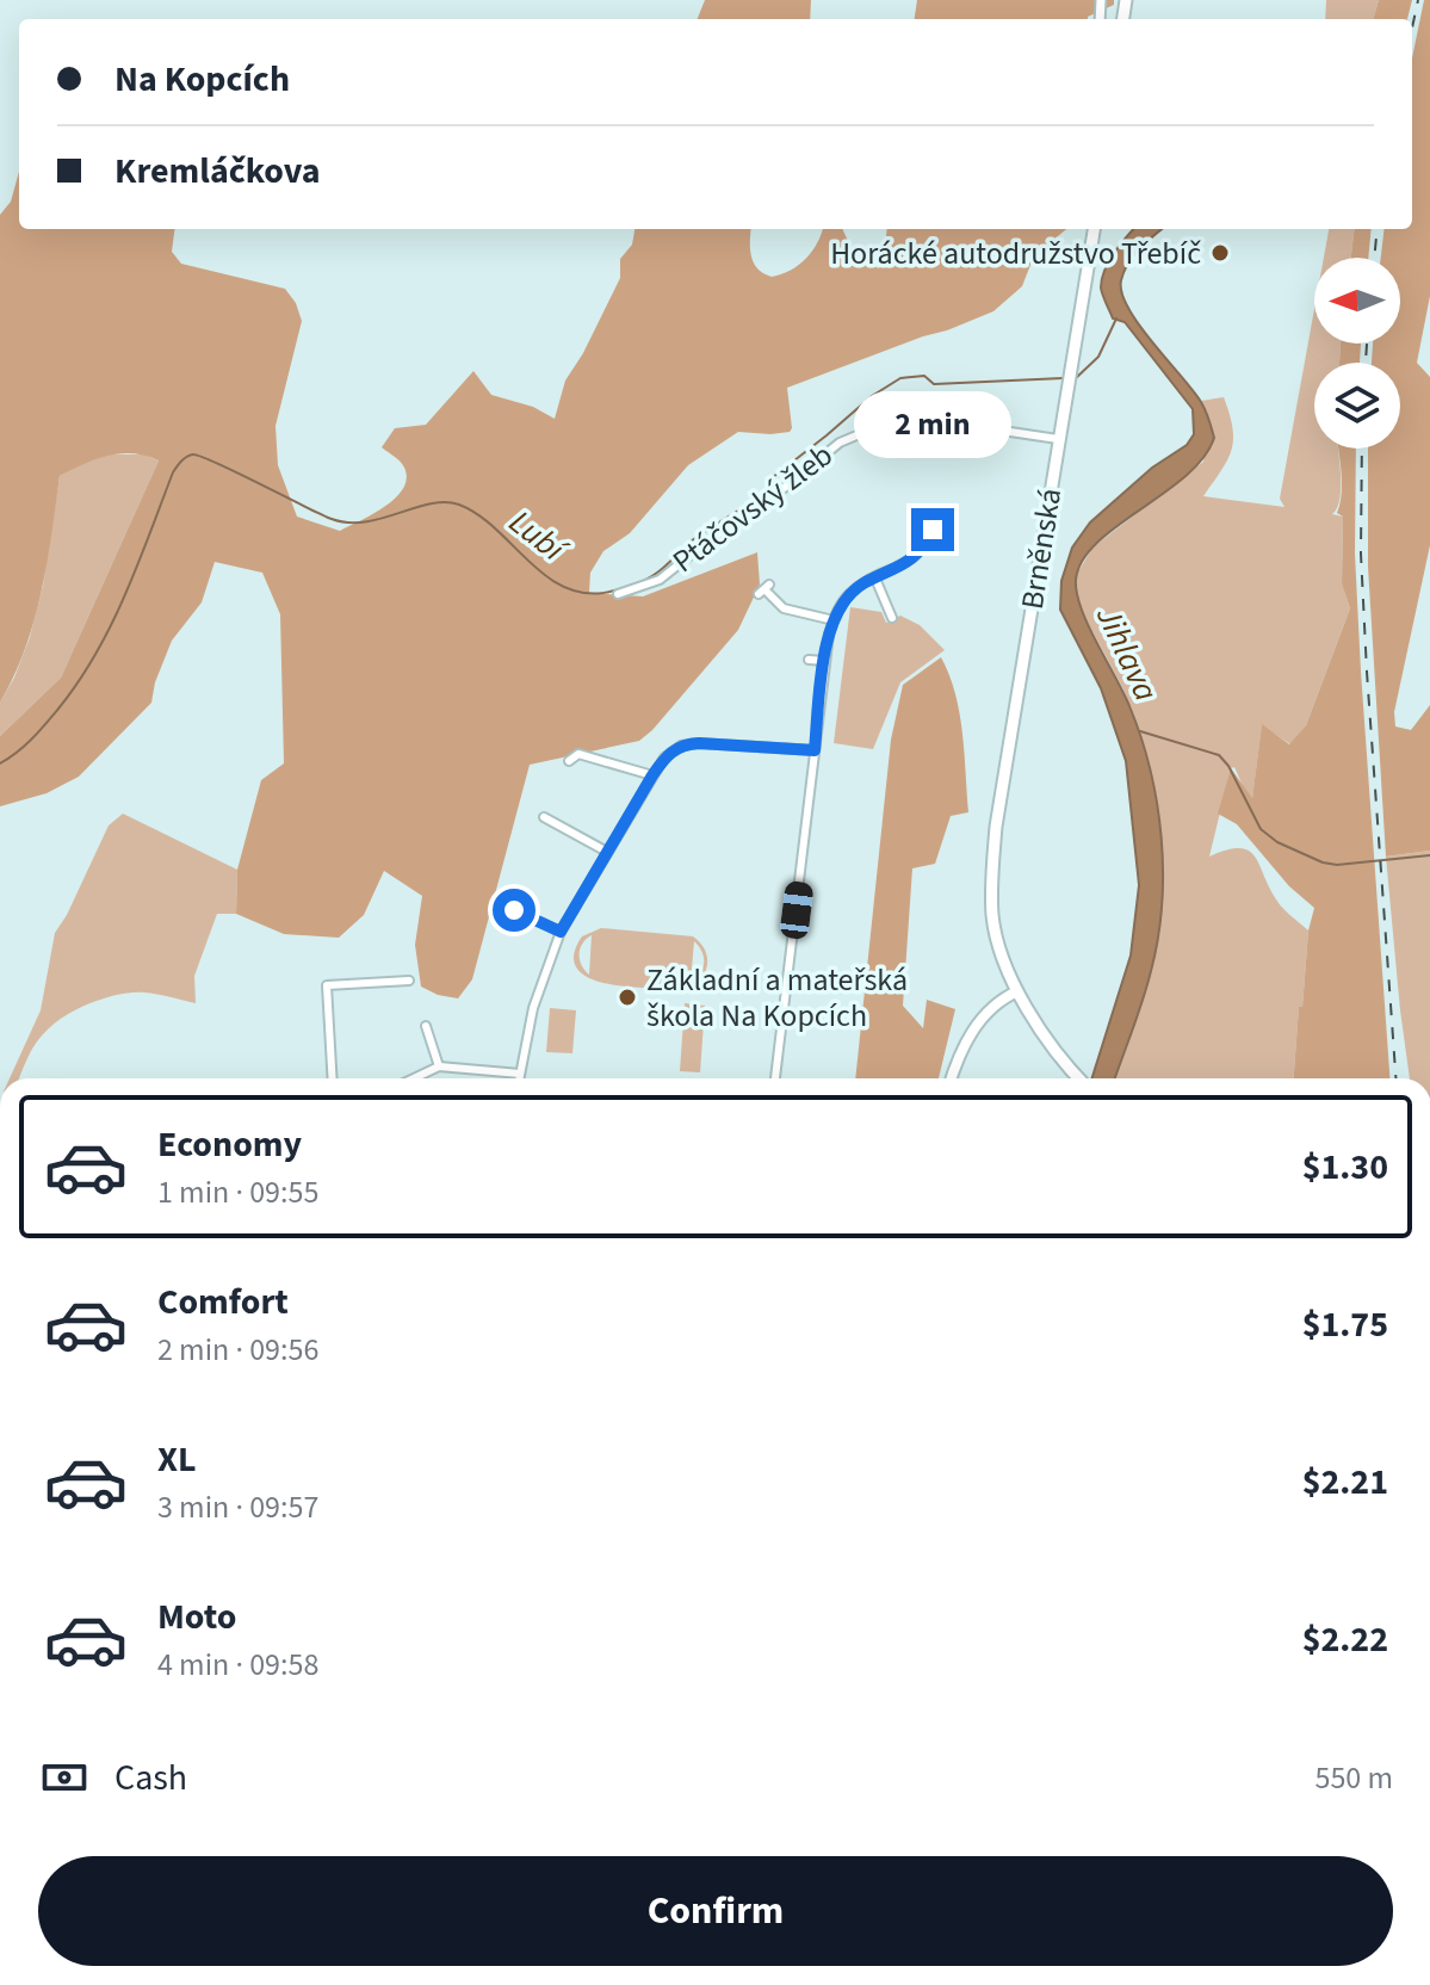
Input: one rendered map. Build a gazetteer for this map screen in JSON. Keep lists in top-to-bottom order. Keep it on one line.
{"streets":{"main road":["Brněnská"],"street":["Ptáčovský žleb"]},"crossings":[["Ptáčovský žleb","Brněnská"]],"water":["Lubí","Jihlava"],"places":["Horácké autodružstvo Třebíč","Základní a mateřská škola Na Kopcích"],"north":"left","page":{"banner":["Na Kopcích","Kremláčkova"],"bubble":"2 min","list":[{"name":"Economy","note":"1 min · 09:55","value":"$1.30"},{"name":"Comfort","note":"2 min · 09:56","value":"$1.75"},{"name":"XL","note":"3 min · 09:57","value":"$2.21"},{"name":"Moto","note":"4 min · 09:58","value":"$2.22"}],"pay":["Cash","550 m"],"buttons":"Confirm"}}
